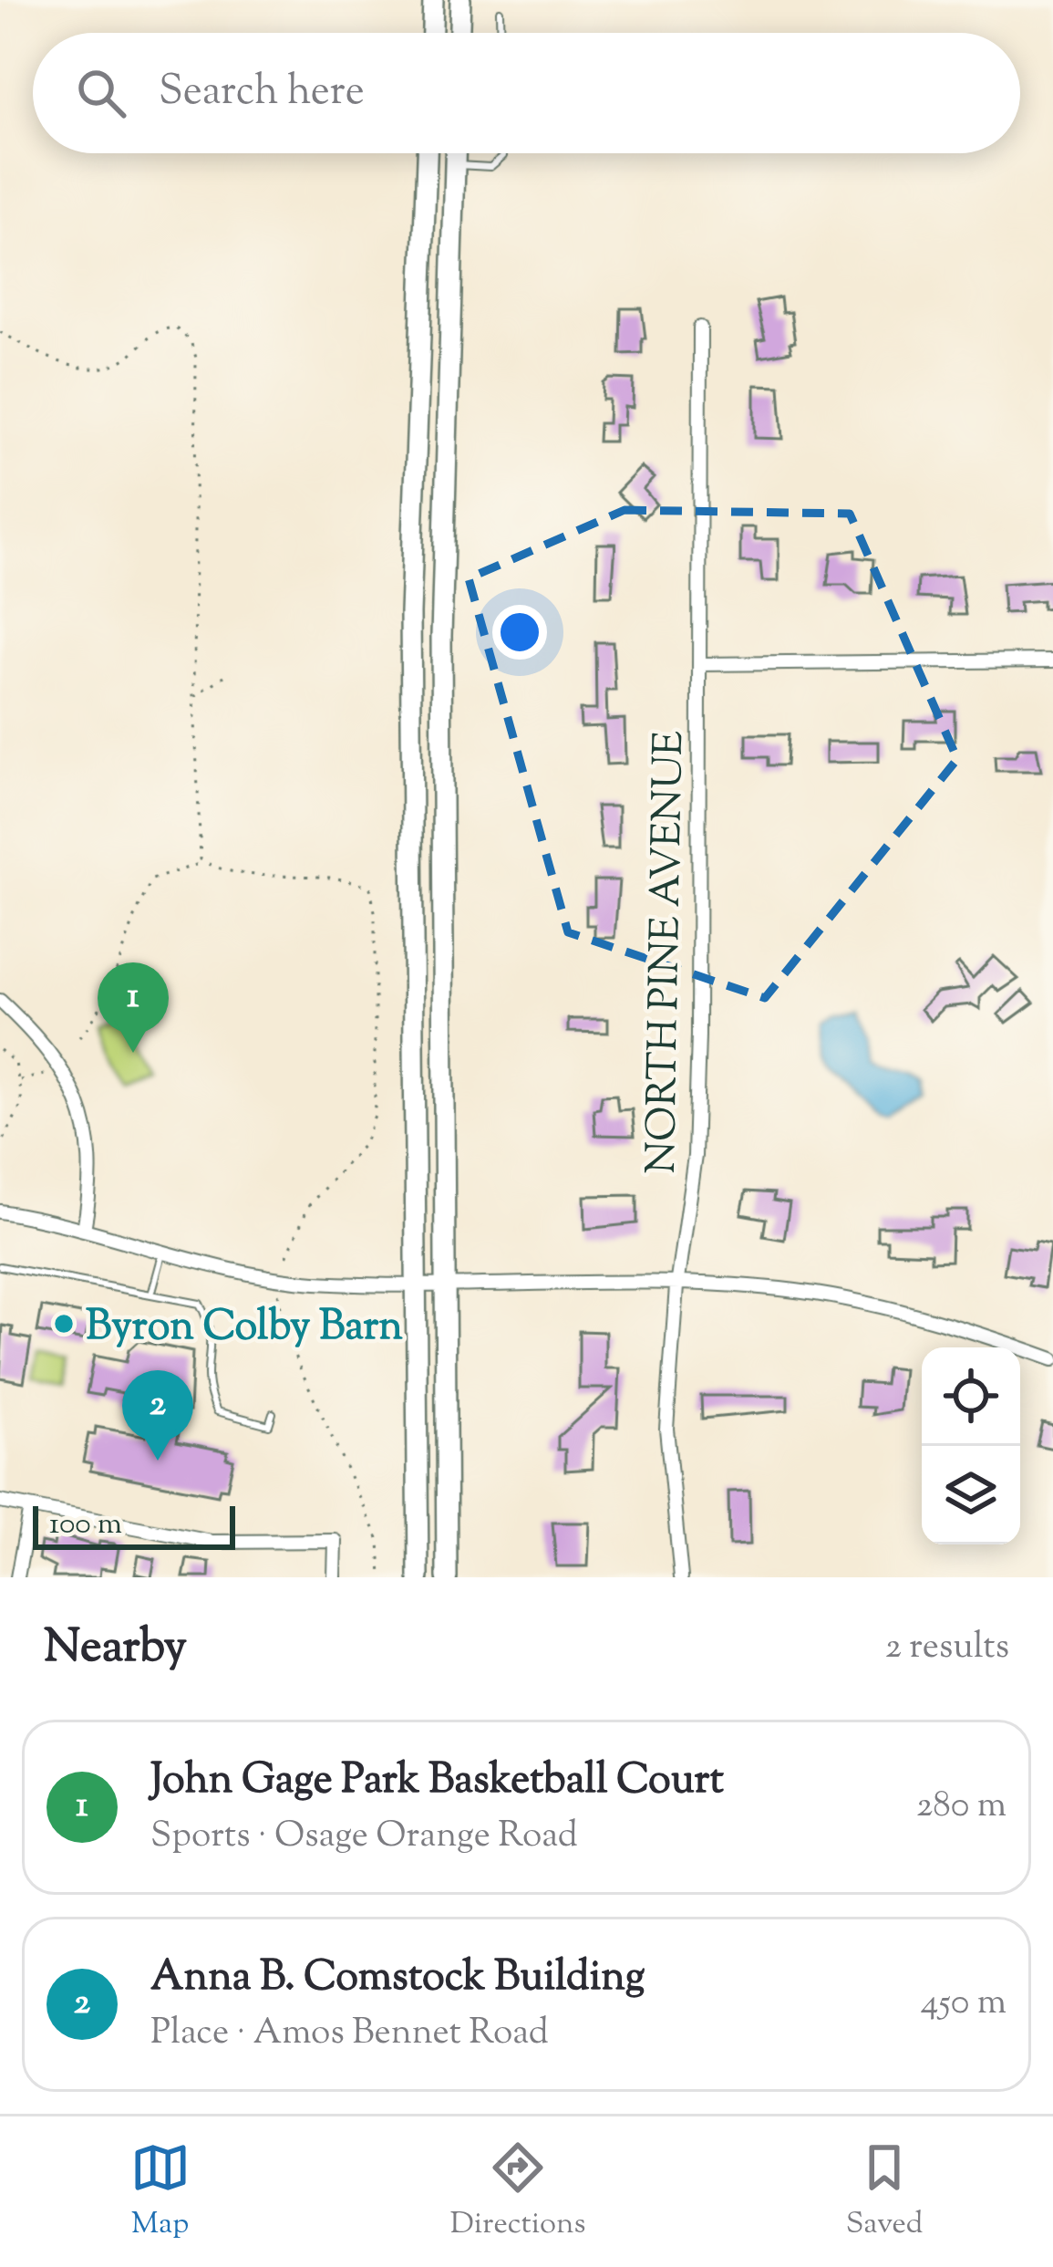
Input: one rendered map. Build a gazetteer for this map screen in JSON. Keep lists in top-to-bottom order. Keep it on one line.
{"streets":{"street":["NORTH PINE AVENUE"]},"places":["Byron Colby Barn"],"scale_bar":"100 m","page":{"search":"Search here","pins":["1","2"],"scale":"100 m","heading":["Nearby","2 results"],"list":[{"mark":"1","name":"John Gage Park Basketball Court","note":"Sports · Osage Orange Road","value":"280 m"},{"mark":"2","name":"Anna B. Comstock Building","note":"Place · Amos Bennet Road","value":"450 m"}],"nav":["Map","Directions","Saved"]}}
